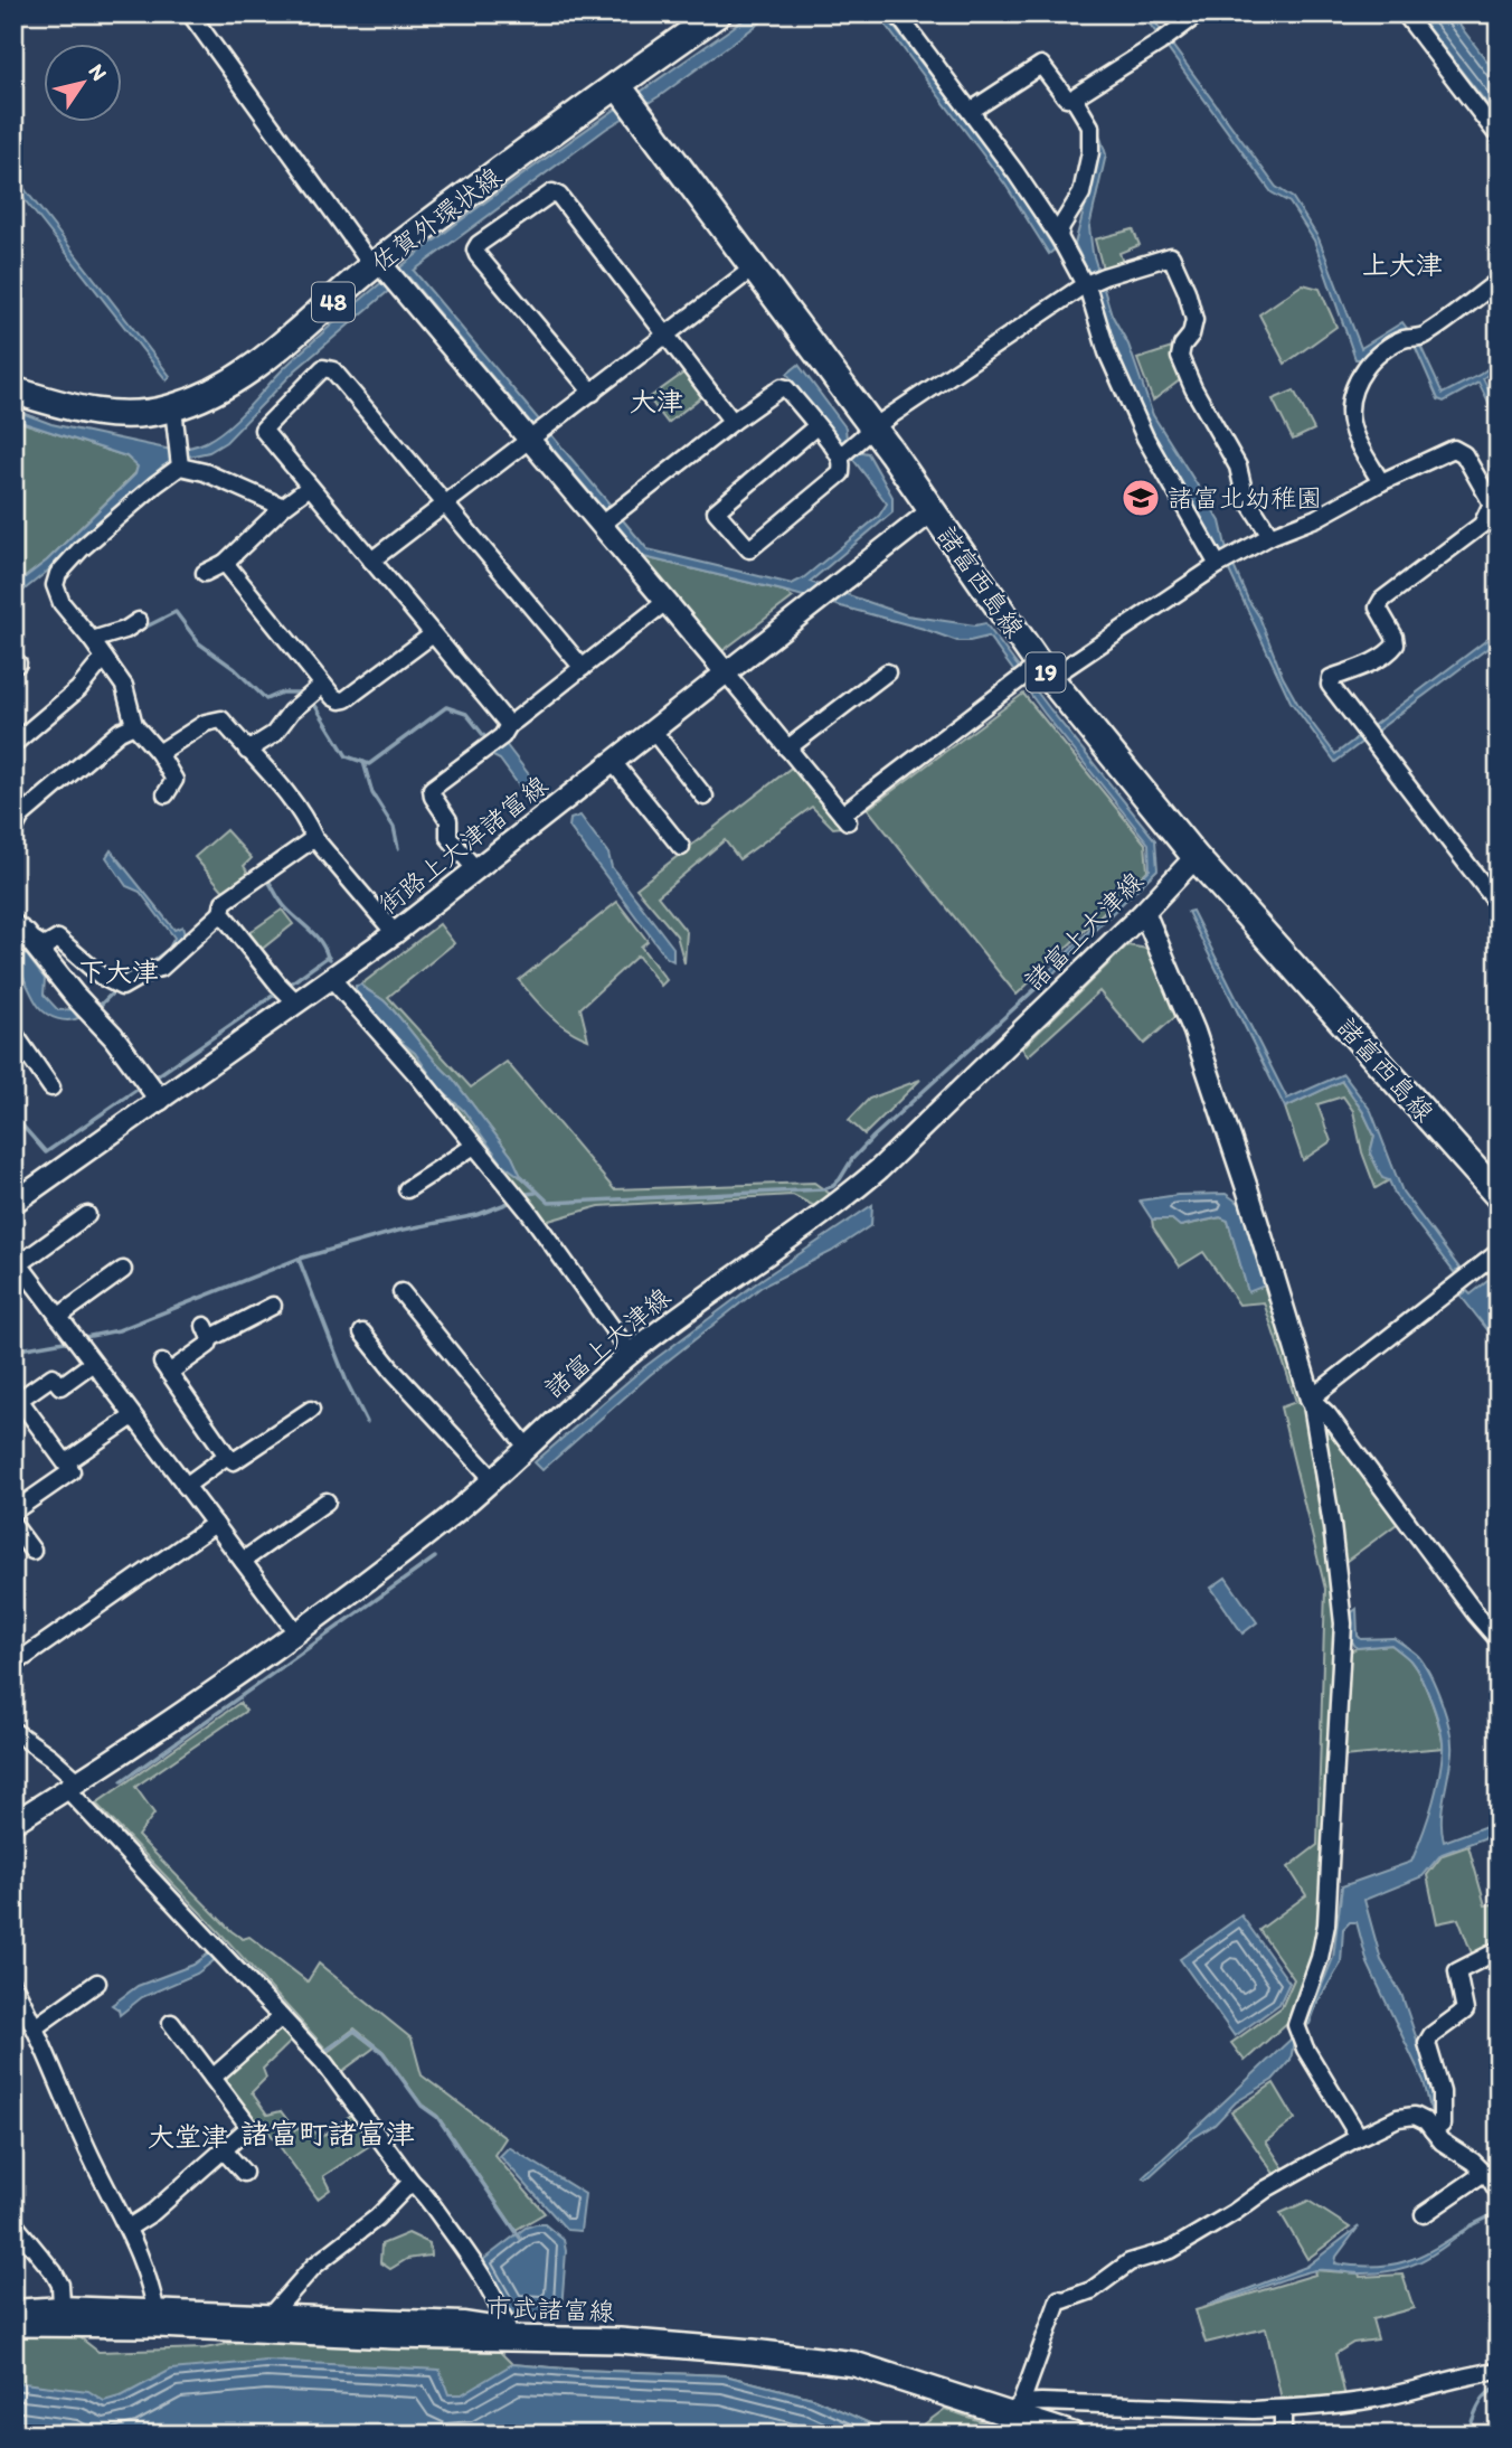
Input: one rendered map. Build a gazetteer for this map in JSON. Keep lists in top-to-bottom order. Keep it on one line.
{"streets":{"main road":["佐賀外環状線","48","諸富西島線","19","市武諸富線"],"street":["街路上大津諸富線","諸富上大津線"]},"crossings":[["佐賀外環状線","諸富西島線"],["諸富西島線","街路上大津諸富線"],["諸富西島線","諸富上大津線"]],"districts":["上大津","大津","下大津","諸富町諸富津","大堂津"],"places":{"school or university":["諸富北幼稚園"]},"north":"top right"}
